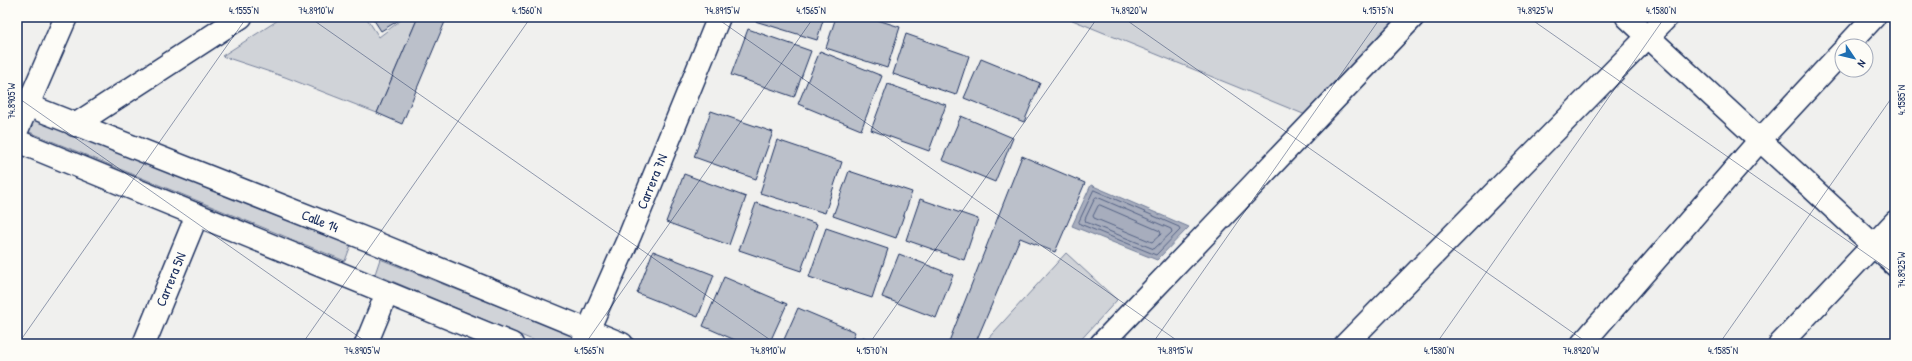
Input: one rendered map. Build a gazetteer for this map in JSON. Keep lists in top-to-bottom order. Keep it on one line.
{"streets":{"street":["Carrera 7N","Calle 14","Carrera 5N"]},"crossings":[["Carrera 7N","Calle 14"]],"north":"bottom right","coordinates":["4.1555°N","74.8910°W","4.1560°N","74.8915°W","4.1565°N","74.8920°W","4.1575°N","74.8925°W","4.1580°N","4.1585°N","74.8905°W","4.1570°N"]}
